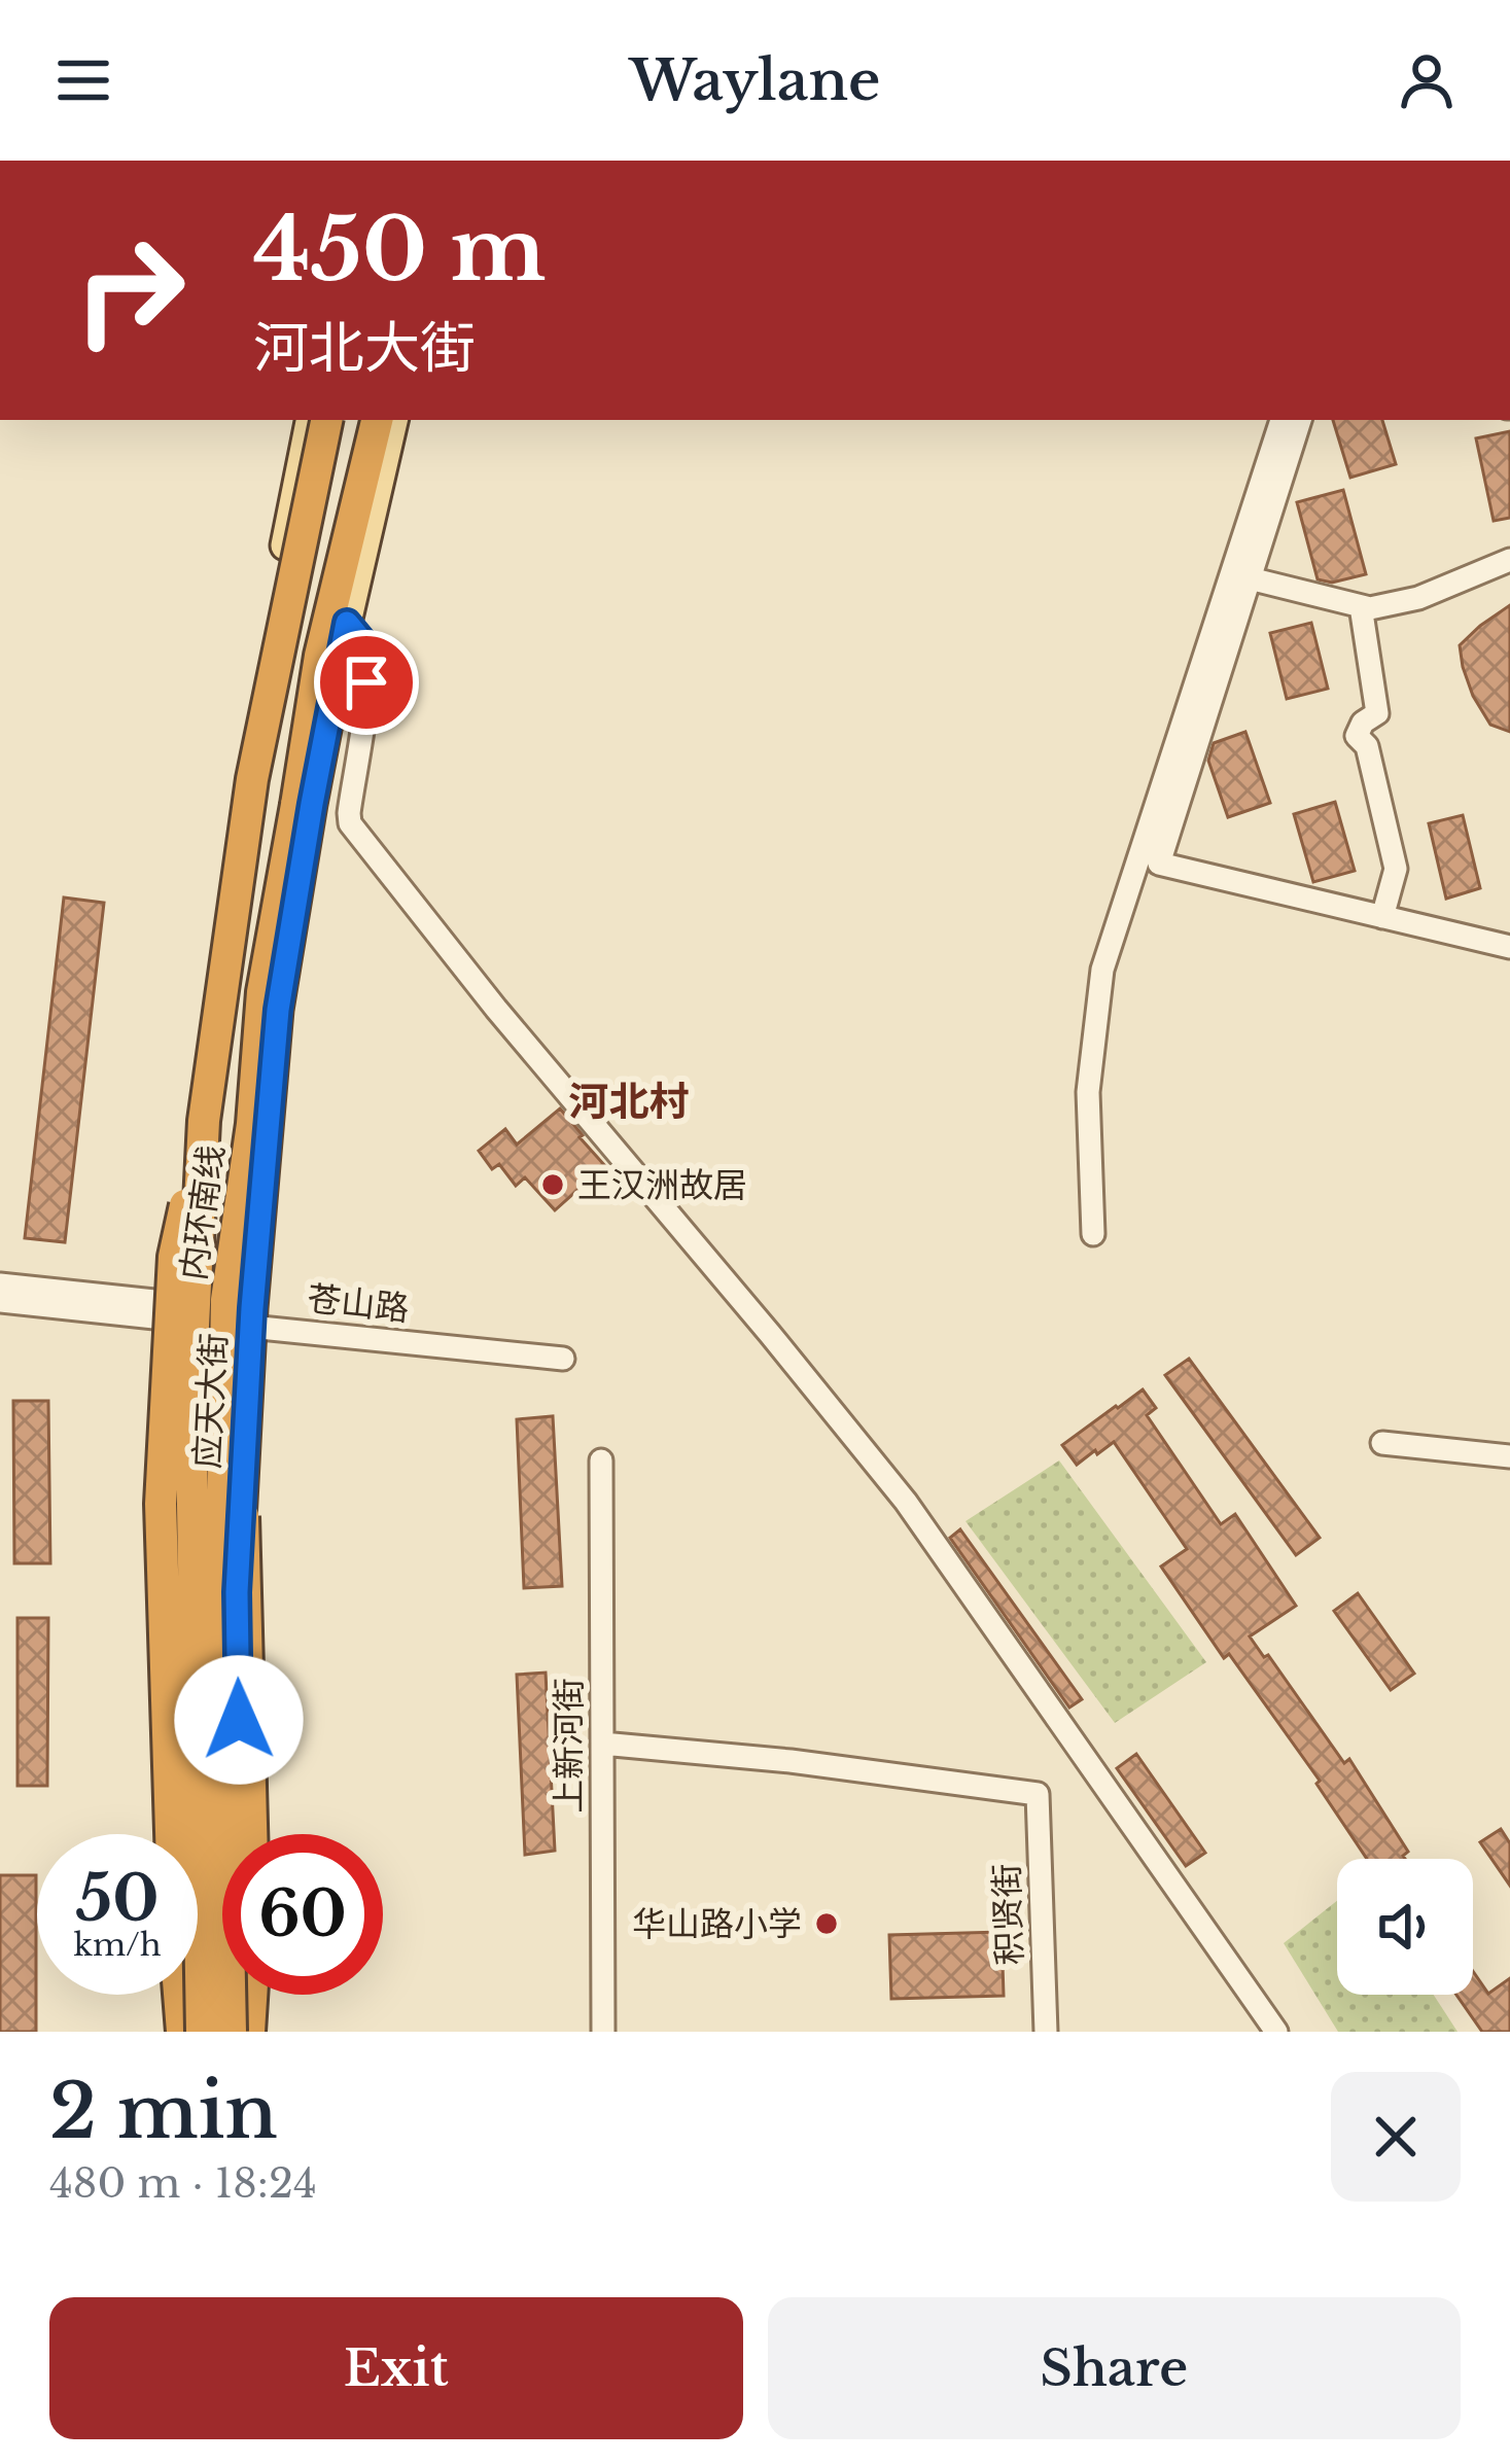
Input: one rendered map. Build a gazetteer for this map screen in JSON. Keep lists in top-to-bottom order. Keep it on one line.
{"streets":{"highway":["内环南线"],"main road":["应天大街"],"street":["苍山路","上新河街","积贤街"]},"crossings":[["苍山路","应天大街"],["上新河街","积贤街"]],"districts":["河北村"],"places":["王汉洲故居","华山路小学"],"page":{"header":"Waylane","turn":["450 m","河北大街"],"speed":"50 km/h","limit":"60","heading":["2 min","480 m · 18:24"],"buttons":["Exit","Share"]}}
